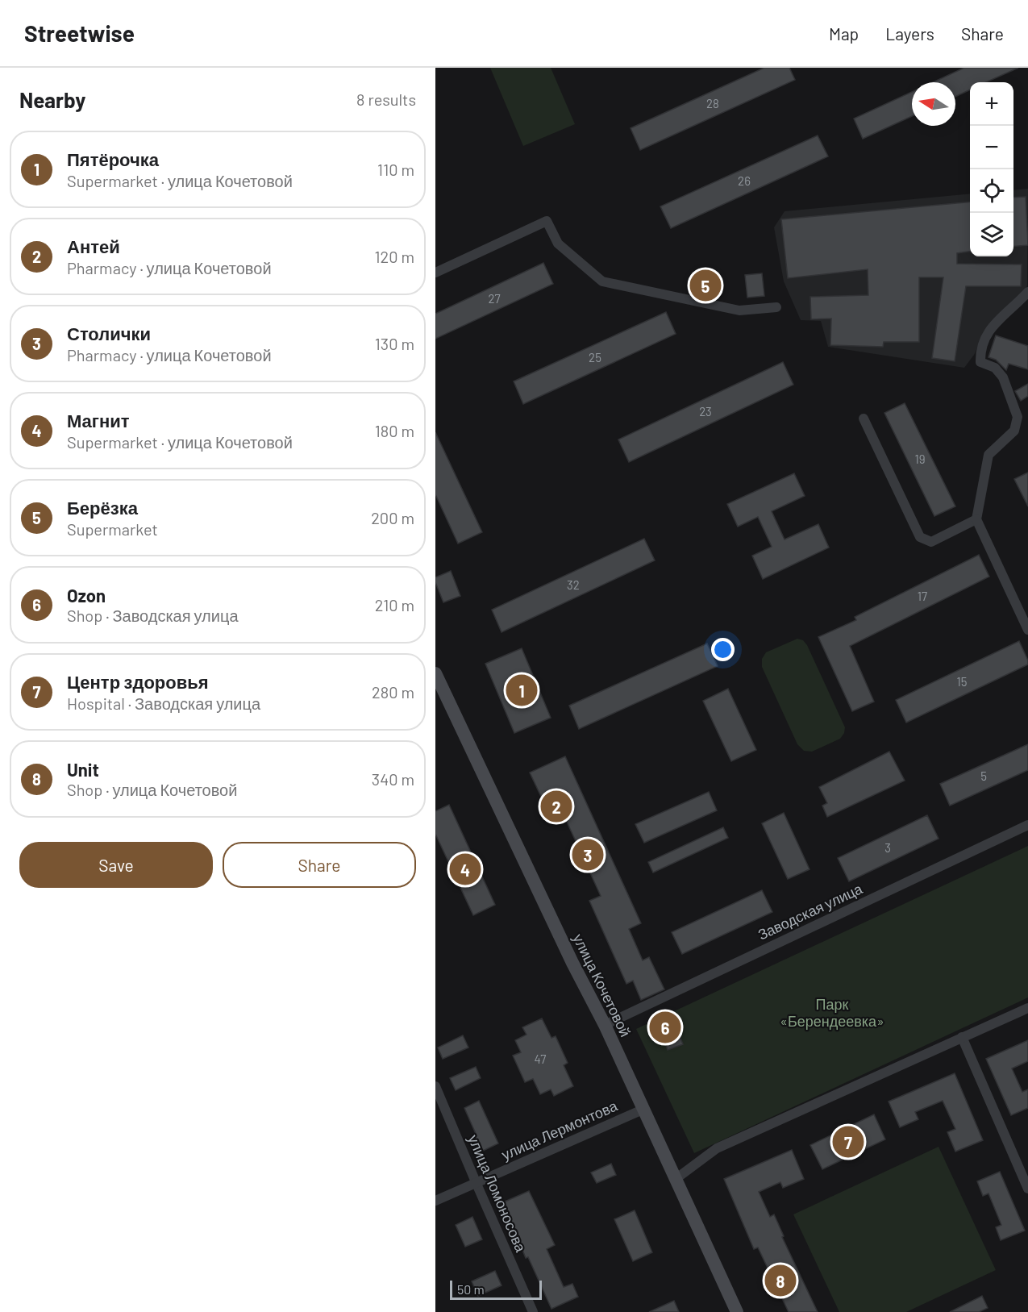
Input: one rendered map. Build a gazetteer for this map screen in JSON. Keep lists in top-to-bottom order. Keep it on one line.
{"streets":{"main road":["улица Кочетовой"],"street":["Заводская улица","улица Лермонтова","улица Ломоносова"]},"crossings":[["Заводская улица","улица Кочетовой"],["улица Кочетовой","улица Лермонтова"],["улица Лермонтова","улица Ломоносова"]],"parks":["Парк «Берендеевка»"],"house_numbers":["28","26","27","25","23","19","32","17","15","5","3","47"],"scale_bar":"50 m","north":"left","page":{"header":"Streetwise","nav":["Map","Layers","Share"],"heading":["Nearby","8 results"],"map_buttons":["+","−"],"list":[{"mark":"1","name":"Пятёрочка","note":"Supermarket · улица Кочетовой","value":"110 m"},{"mark":"2","name":"Антей","note":"Pharmacy · улица Кочетовой","value":"120 m"},{"mark":"3","name":"Столички","note":"Pharmacy · улица Кочетовой","value":"130 m"},{"mark":"4","name":"Магнит","note":"Supermarket · улица Кочетовой","value":"180 m"},{"mark":"5","name":"Берёзка","note":"Supermarket","value":"200 m"},{"mark":"6","name":"Ozon","note":"Shop · Заводская улица","value":"210 m"},{"mark":"7","name":"Центр здоровья","note":"Hospital · Заводская улица","value":"280 m"},{"mark":"8","name":"Unit","note":"Shop · улица Кочетовой","value":"340 m"}],"pins":["5","1","2","3","4","6","7","8"],"buttons":["Save","Share"],"scale":"50 m"}}
